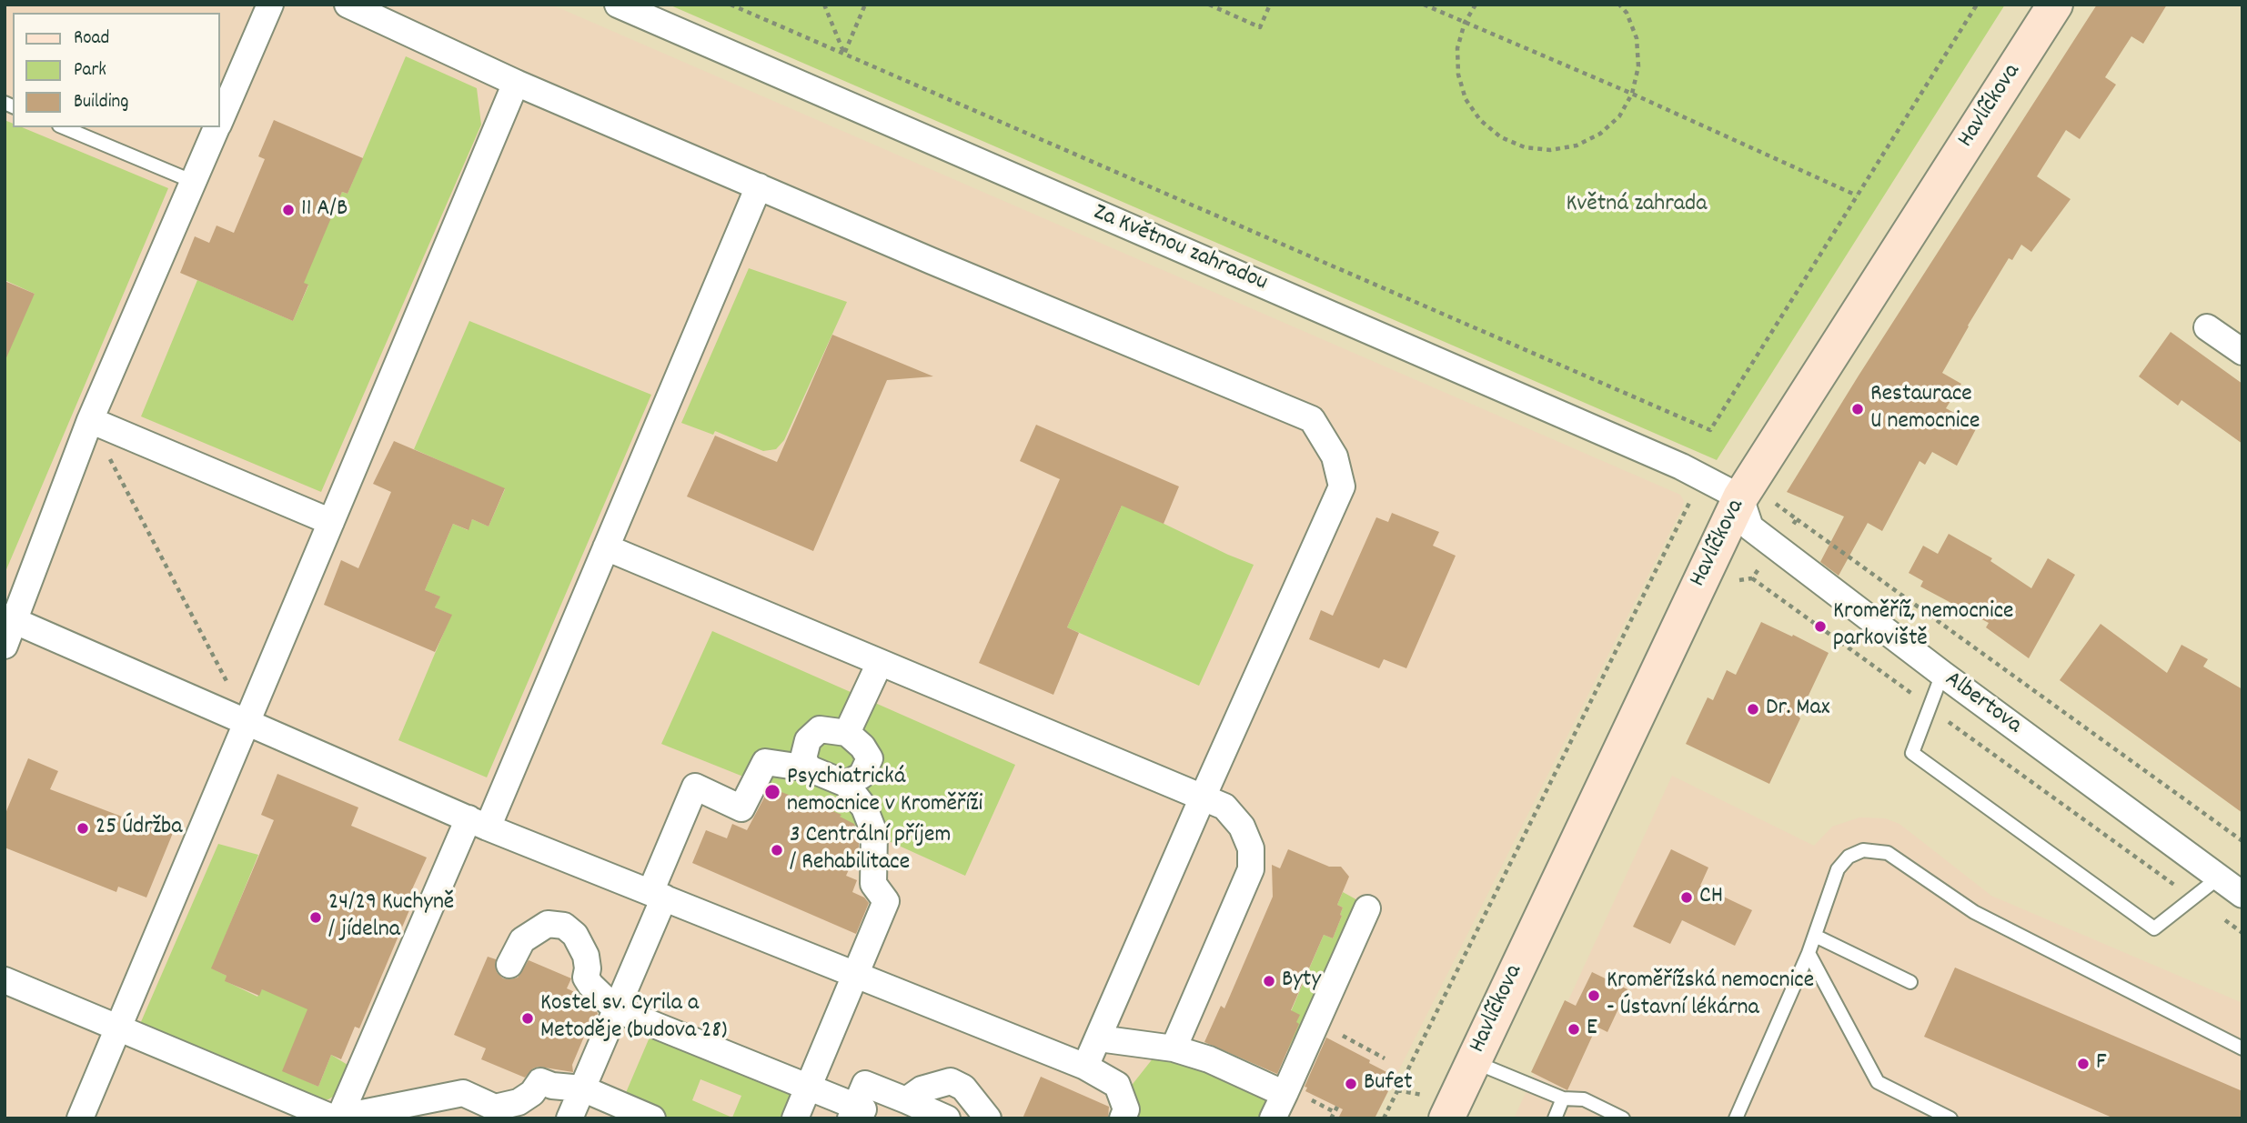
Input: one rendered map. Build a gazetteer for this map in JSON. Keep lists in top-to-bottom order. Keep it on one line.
{"streets":{"street":["Havlíčkova","Za Květnou zahradou","Albertova"]},"crossings":[["Havlíčkova","Za Květnou zahradou"],["Havlíčkova","Albertova"],["Za Květnou zahradou","Albertova"]],"parks":["Květná zahrada"],"places":["11 A/B","Restaurace U nemocnice","Kroměříž, nemocnice parkoviště","Dr. Max","Psychiatrická nemocnice v Kroměříži","25 Údržba","3 Centrální příjem / Rehabilitace","CH","24/29 Kuchyně / jídelna","Byty","Kroměřížská nemocnice - Ústavní lékárna","Kostel sv. Cyrila a Metoděje (budova 28)","E","F","Bufet"],"legend":["Road","Park","Building"]}
